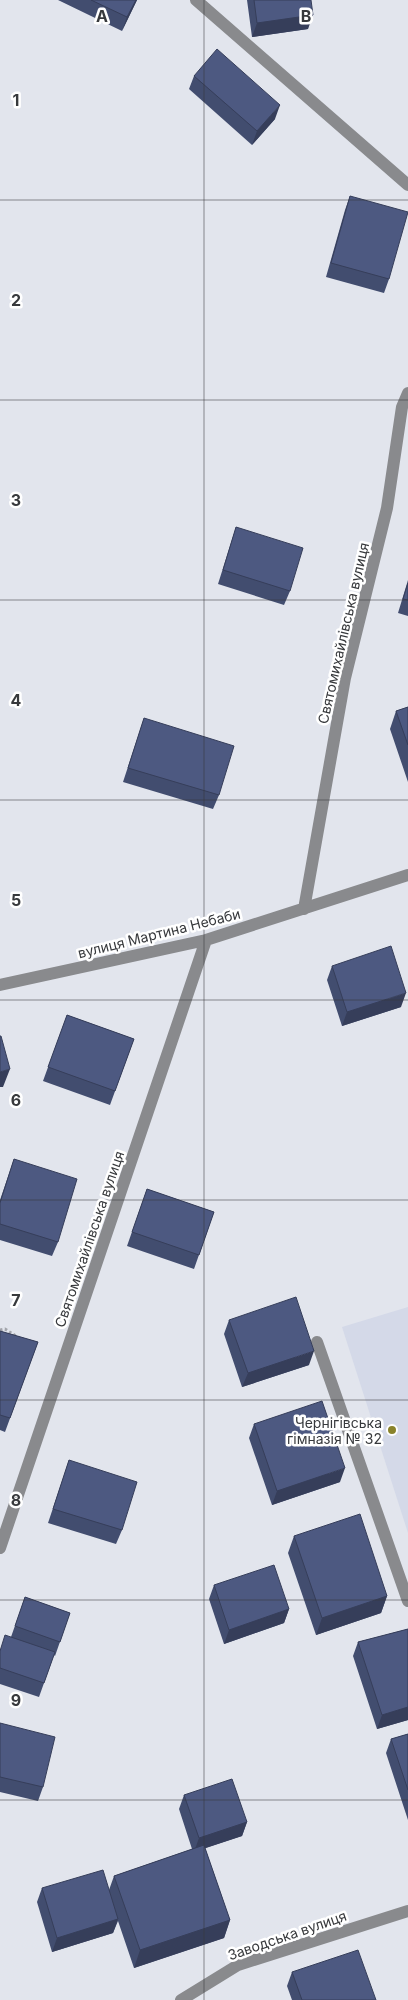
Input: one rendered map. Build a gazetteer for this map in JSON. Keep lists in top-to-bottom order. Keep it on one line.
{"streets":{"street":["Святомихайлівська вулиця","вулиця Мартина Небаби","Заводська вулиця"]},"crossings":[["Святомихайлівська вулиця","вулиця Мартина Небаби"]],"places":["Чернігівська гімназія № 32"],"grid":{"columns":["A","B"],"rows":["1","2","3","4","5","6","7","8","9"]}}
